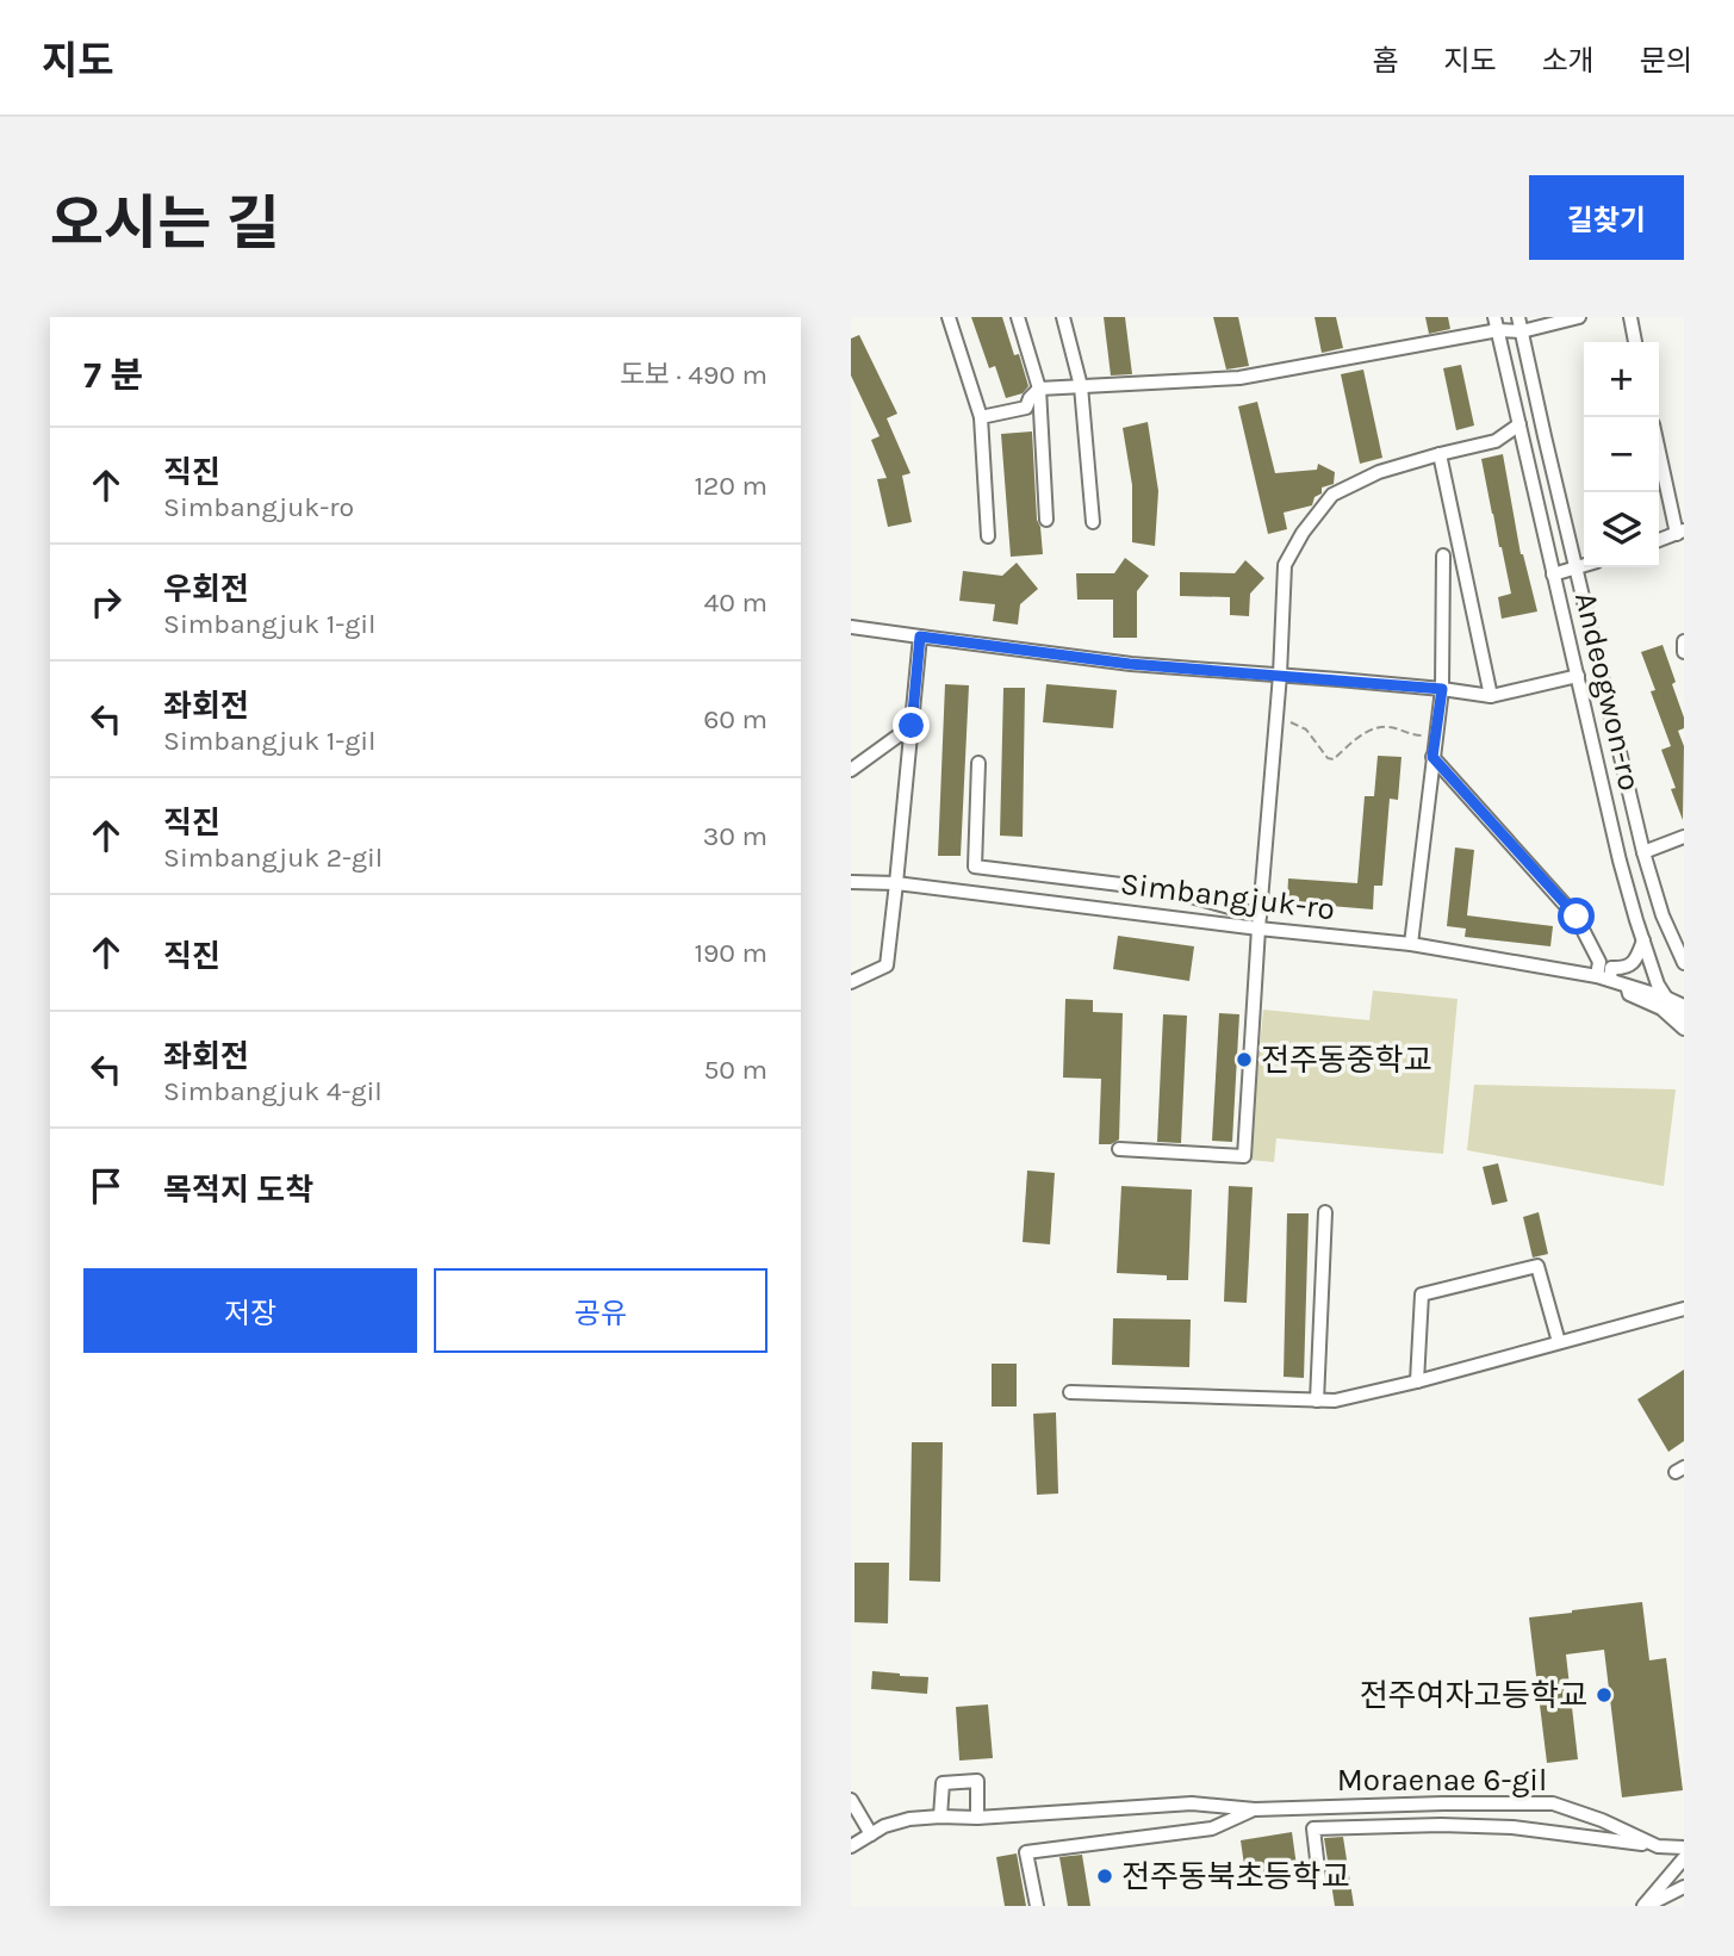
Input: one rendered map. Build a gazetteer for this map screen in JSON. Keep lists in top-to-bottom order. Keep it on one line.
{"streets":{"street":["Andeogwon-ro","Simbangjuk-ro","Moraenae 6-gil"]},"places":["전주동중학교","전주여자고등학교","전주동북초등학교"],"page":{"header":"지도","nav":["홈","지도","소개","문의"],"title":"오시는 길","buttons":["길찾기",["저장","공유"]],"heading":["7 분","도보 · 490 m"],"map_buttons":["+","−"],"list":[["직진","Simbangjuk-ro","120 m"],["우회전","Simbangjuk 1-gil","40 m"],["좌회전","Simbangjuk 1-gil","60 m"],["직진","Simbangjuk 2-gil","30 m"],["직진","190 m"],["좌회전","Simbangjuk 4-gil","50 m"],"목적지 도착"]}}
